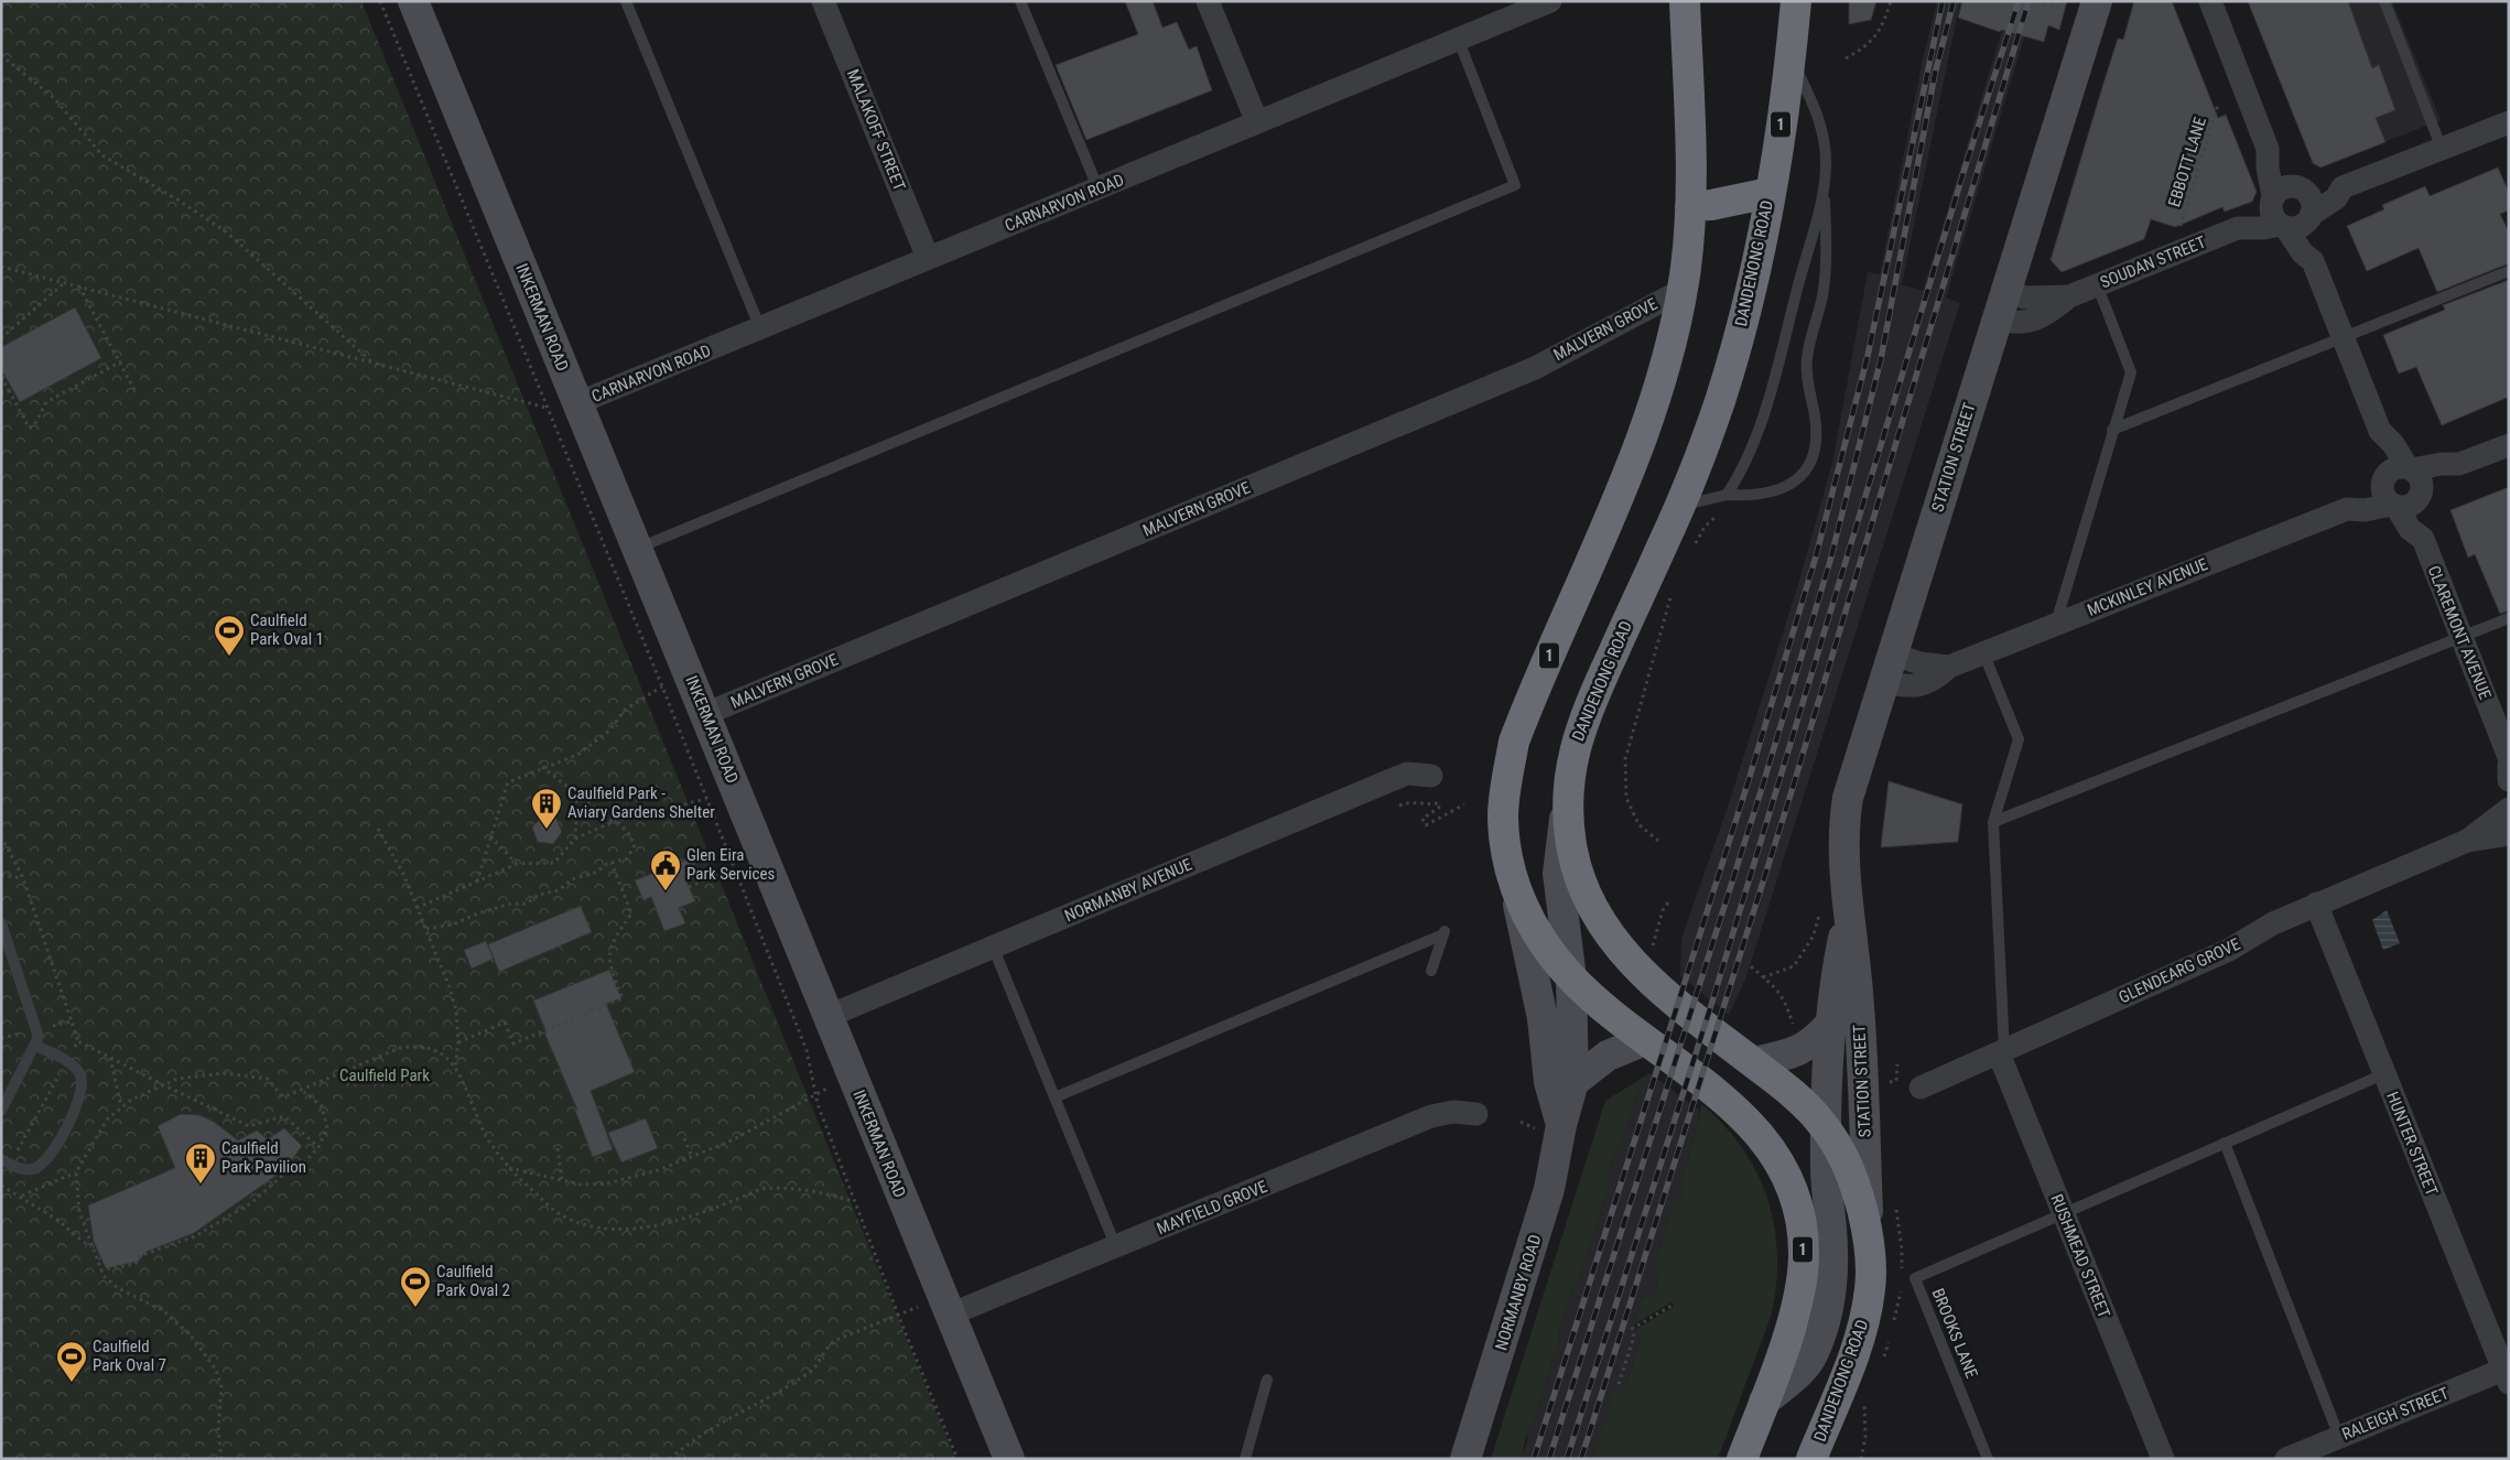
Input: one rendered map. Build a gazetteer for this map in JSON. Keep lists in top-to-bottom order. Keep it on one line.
{"streets":{"highway":["1","DANDENONG ROAD"],"street":["MALAKOFF STREET","CARNARVON ROAD","SOUDAN STREET","INKERMAN ROAD","MALVERN GROVE","STATION STREET","MCKINLEY AVENUE","CLAREMONT AVENUE","NORMANBY AVENUE","GLENDEARG GROVE","HUNTER STREET","MAYFIELD GROVE","RUSHMEAD STREET","NORMANBY ROAD","RALEIGH STREET"],"lane":["BROOKS LANE"],"path":["EBBOTT LANE"]},"crossings":[["1","MALVERN GROVE"],["1","STATION STREET"],["1","NORMANBY ROAD"],["MALAKOFF STREET","CARNARVON ROAD"],["CARNARVON ROAD","INKERMAN ROAD"],["SOUDAN STREET","STATION STREET"],["DANDENONG ROAD","STATION STREET"],["DANDENONG ROAD","NORMANBY ROAD"],["INKERMAN ROAD","MALVERN GROVE"],["INKERMAN ROAD","NORMANBY AVENUE"],["INKERMAN ROAD","MAYFIELD GROVE"],["STATION STREET","MCKINLEY AVENUE"],["MCKINLEY AVENUE","CLAREMONT AVENUE"],["GLENDEARG GROVE","HUNTER STREET"],["GLENDEARG GROVE","RUSHMEAD STREET"],["HUNTER STREET","RALEIGH STREET"],["RUSHMEAD STREET","BROOKS LANE"]],"parks":["Caulfield Park"],"places":{"sports":["Caulfield Park Oval 1","Caulfield Park Oval 2","Caulfield Park Oval 7"],"building":["Caulfield Park - Aviary Gardens Shelter","Caulfield Park Pavilion"],"public building":["Glen Eira Park Services"]}}
